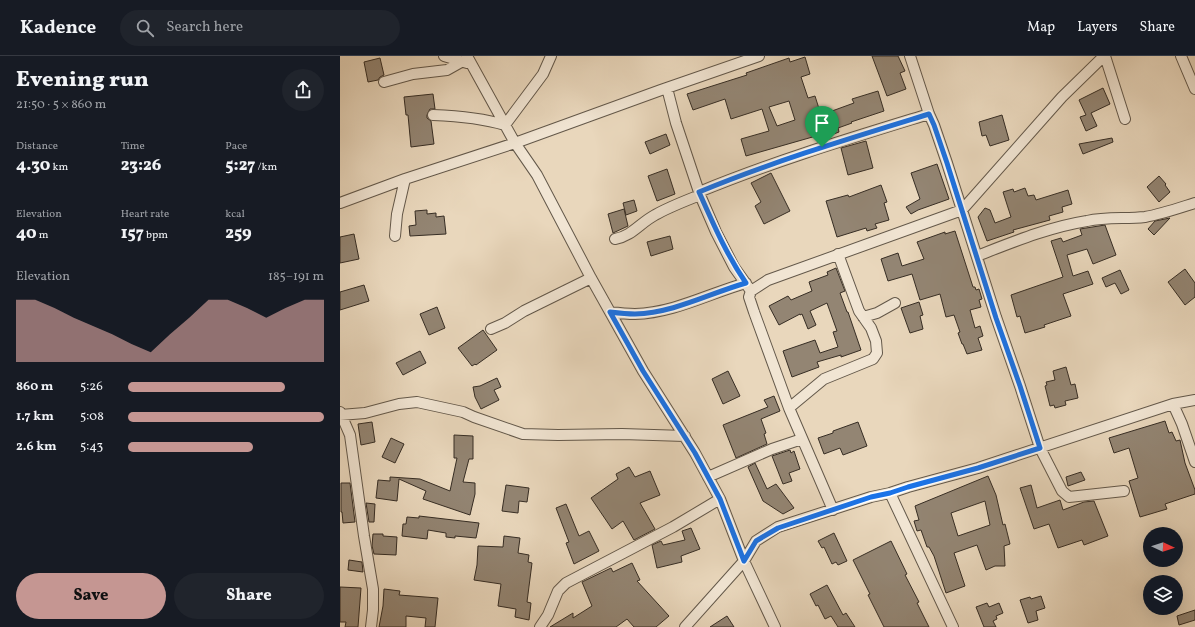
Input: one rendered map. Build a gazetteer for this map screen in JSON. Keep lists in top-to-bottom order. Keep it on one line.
{"north":"right","page":{"header":"Kadence","search":"Search here","nav":["Map","Layers","Share"],"heading":["Evening run","21:50 · 5 × 860 m"],"stats":[["Distance","4.30 km"],["Time","23:26"],["Pace","5:27 /km"],["Elevation","40 m"],["Heart rate","157 bpm"],["kcal","259"]],"chart":["Elevation","185–191 m"],"list":[{"name":"860 m","note":"5:26"},{"name":"1.7 km","note":"5:08"},{"name":"2.6 km","note":"5:43"}],"buttons":["Save","Share"]}}
